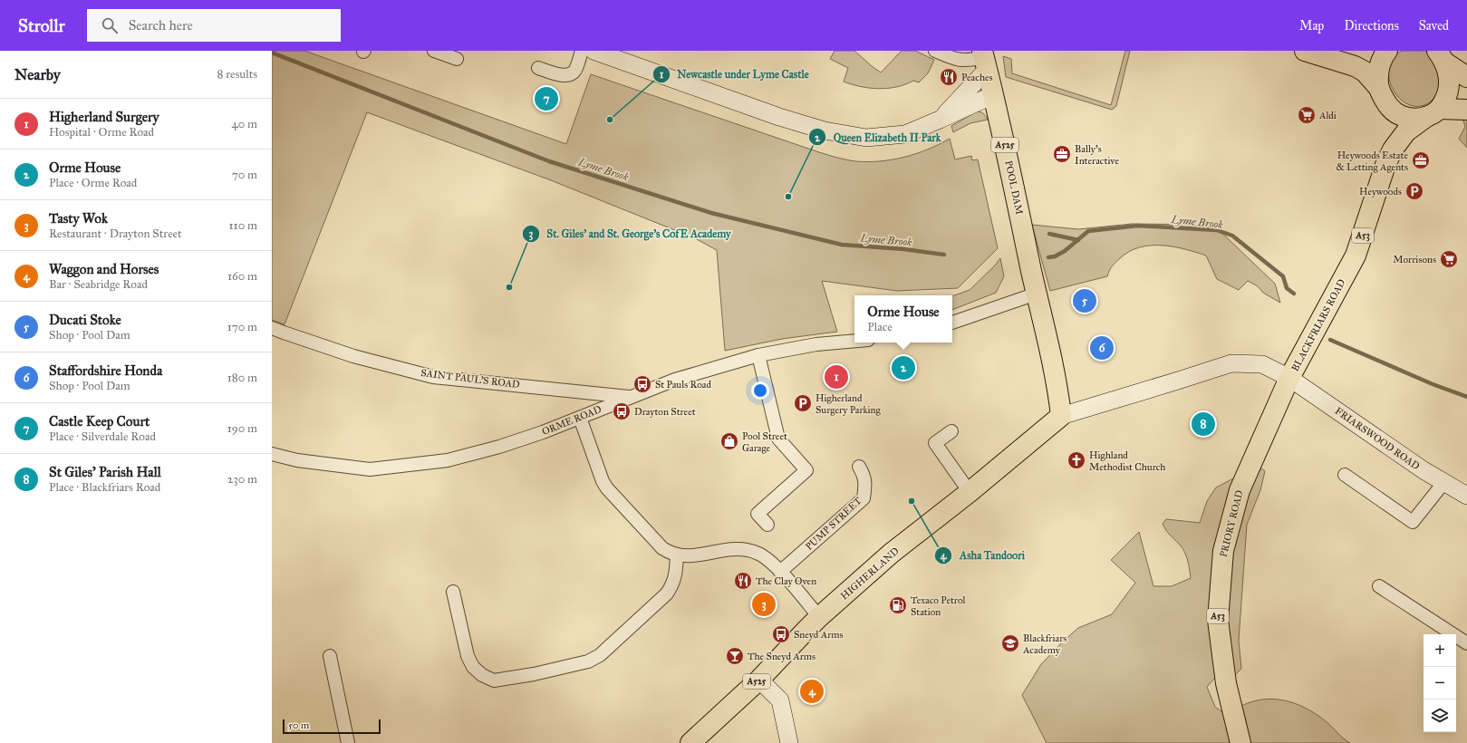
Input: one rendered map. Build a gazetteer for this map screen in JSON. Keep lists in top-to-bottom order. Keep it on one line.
{"streets":{"main road":["A525","POOL DAM","A53","BLACKFRIARS ROAD","FRIARSWOOD ROAD","PRIORY ROAD","HIGHERLAND"],"street":["SAINT PAUL'S ROAD","ORME ROAD","PUMP STREET"]},"crossings":[["A525","POOL DAM"],["A525","BLACKFRIARS ROAD"],["A525","HIGHERLAND"],["BLACKFRIARS ROAD","FRIARSWOOD ROAD"],["BLACKFRIARS ROAD","PRIORY ROAD"],["BLACKFRIARS ROAD","HIGHERLAND"],["SAINT PAUL'S ROAD","ORME ROAD"],["FRIARSWOOD ROAD","PRIORY ROAD"]],"water":["Lyme Brook"],"places":{"restaurant":["Peaches","The Clay Oven"],"supermarket":["Aldi","Morrisons"],"other":["Newcastle under Lyme Castle","Queen Elizabeth II Park","St. Giles' and St. George's CofE Academy","Asha Tandoori"],"office":["Bally's Interactive","Heywoods Estate & Letting Agents"],"parking":["Heywoods","Higherland Surgery Parking"],"bus stop":["St Pauls Road","Drayton Street","Sneyd Arms"],"shop":["Pool Street Garage"],"church":["Highland Methodist Church"],"fuel station":["Texaco Petrol Station"],"school or university":["Blackfriars Academy"],"bar":["The Sneyd Arms"]},"scale_bar":"50 m","page":{"header":"Strollr","search":"Search here","nav":["Map","Directions","Saved"],"heading":["Nearby","8 results"],"pins":["7","5","6","2","1","8","3","4"],"list":[{"mark":"1","name":"Higherland Surgery","note":"Hospital · Orme Road","value":"40 m"},{"mark":"2","name":"Orme House","note":"Place · Orme Road","value":"70 m"},{"mark":"3","name":"Tasty Wok","note":"Restaurant · Drayton Street","value":"110 m"},{"mark":"4","name":"Waggon and Horses","note":"Bar · Seabridge Road","value":"160 m"},{"mark":"5","name":"Ducati Stoke","note":"Shop · Pool Dam","value":"170 m"},{"mark":"6","name":"Staffordshire Honda","note":"Shop · Pool Dam","value":"180 m"},{"mark":"7","name":"Castle Keep Court","note":"Place · Silverdale Road","value":"190 m"},{"mark":"8","name":"St Giles' Parish Hall","note":"Place · Blackfriars Road","value":"230 m"}],"popup":["Orme House","Place"],"map_buttons":["+","−"],"scale":"50 m"}}
